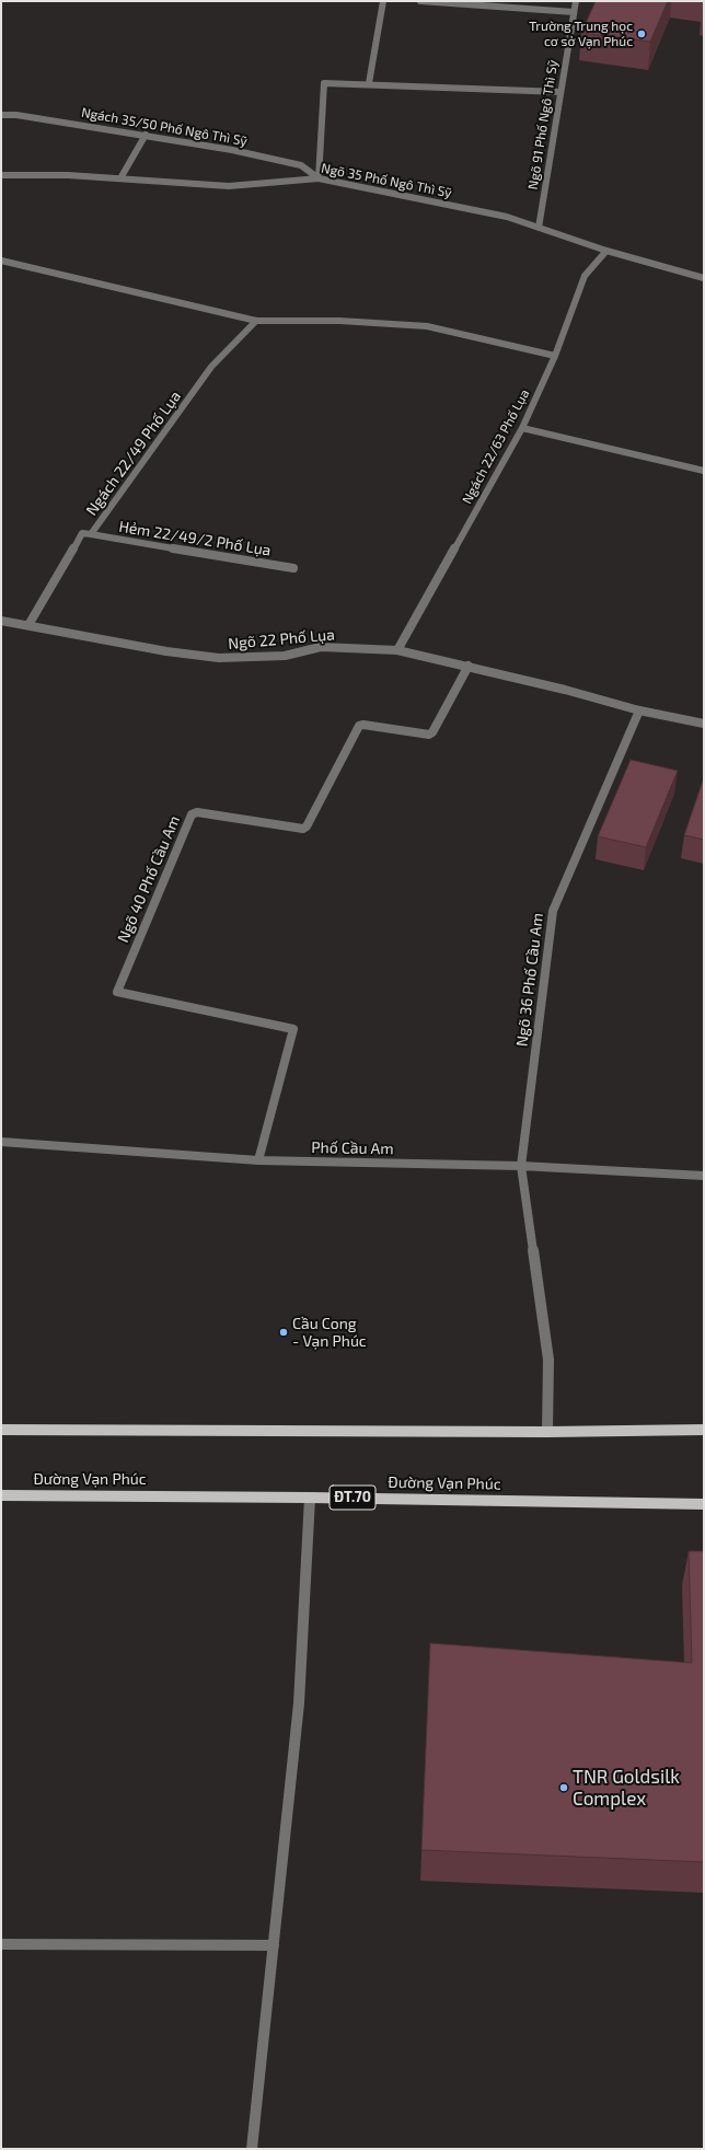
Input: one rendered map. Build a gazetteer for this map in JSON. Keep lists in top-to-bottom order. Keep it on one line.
{"streets":{"main road":["Đường Vạn Phúc","ĐT.70"],"street":["Ngõ 91 Phố Ngô Thì Sỹ","Ngách 35/50 Phố Ngô Thì Sỹ","Ngõ 35 Phố Ngô Thì Sỹ","Ngách 22/63 Phố Lụa","Ngách 22/49 Phố Lụa","Hẻm 22/49/2 Phố Lụa","Ngõ 22 Phố Lụa","Ngõ 40 Phố Cầu Am","Ngõ 36 Phố Cầu Am","Phố Cầu Am"]},"crossings":[["Ngõ 91 Phố Ngô Thì Sỹ","Ngõ 35 Phố Ngô Thì Sỹ"],["Ngách 35/50 Phố Ngô Thì Sỹ","Ngõ 35 Phố Ngô Thì Sỹ"],["Ngõ 35 Phố Ngô Thì Sỹ","Ngách 22/63 Phố Lụa"],["Ngách 22/63 Phố Lụa","Ngõ 22 Phố Lụa"],["Ngách 22/49 Phố Lụa","Hẻm 22/49/2 Phố Lụa"],["Ngách 22/49 Phố Lụa","Ngõ 22 Phố Lụa"],["Ngõ 22 Phố Lụa","Ngõ 40 Phố Cầu Am"],["Ngõ 22 Phố Lụa","Ngõ 36 Phố Cầu Am"],["Ngõ 40 Phố Cầu Am","Phố Cầu Am"],["Ngõ 36 Phố Cầu Am","Phố Cầu Am"]],"places":["Trường Trung học cơ sở Vạn Phúc","Cầu Cong - Vạn Phúc","TNR Goldsilk Complex"]}
